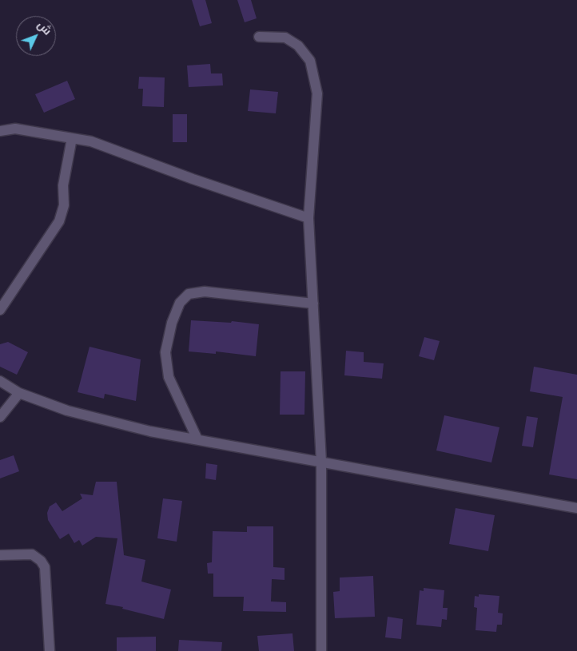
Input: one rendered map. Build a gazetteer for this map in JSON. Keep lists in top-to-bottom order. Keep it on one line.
{"north":"top right"}
